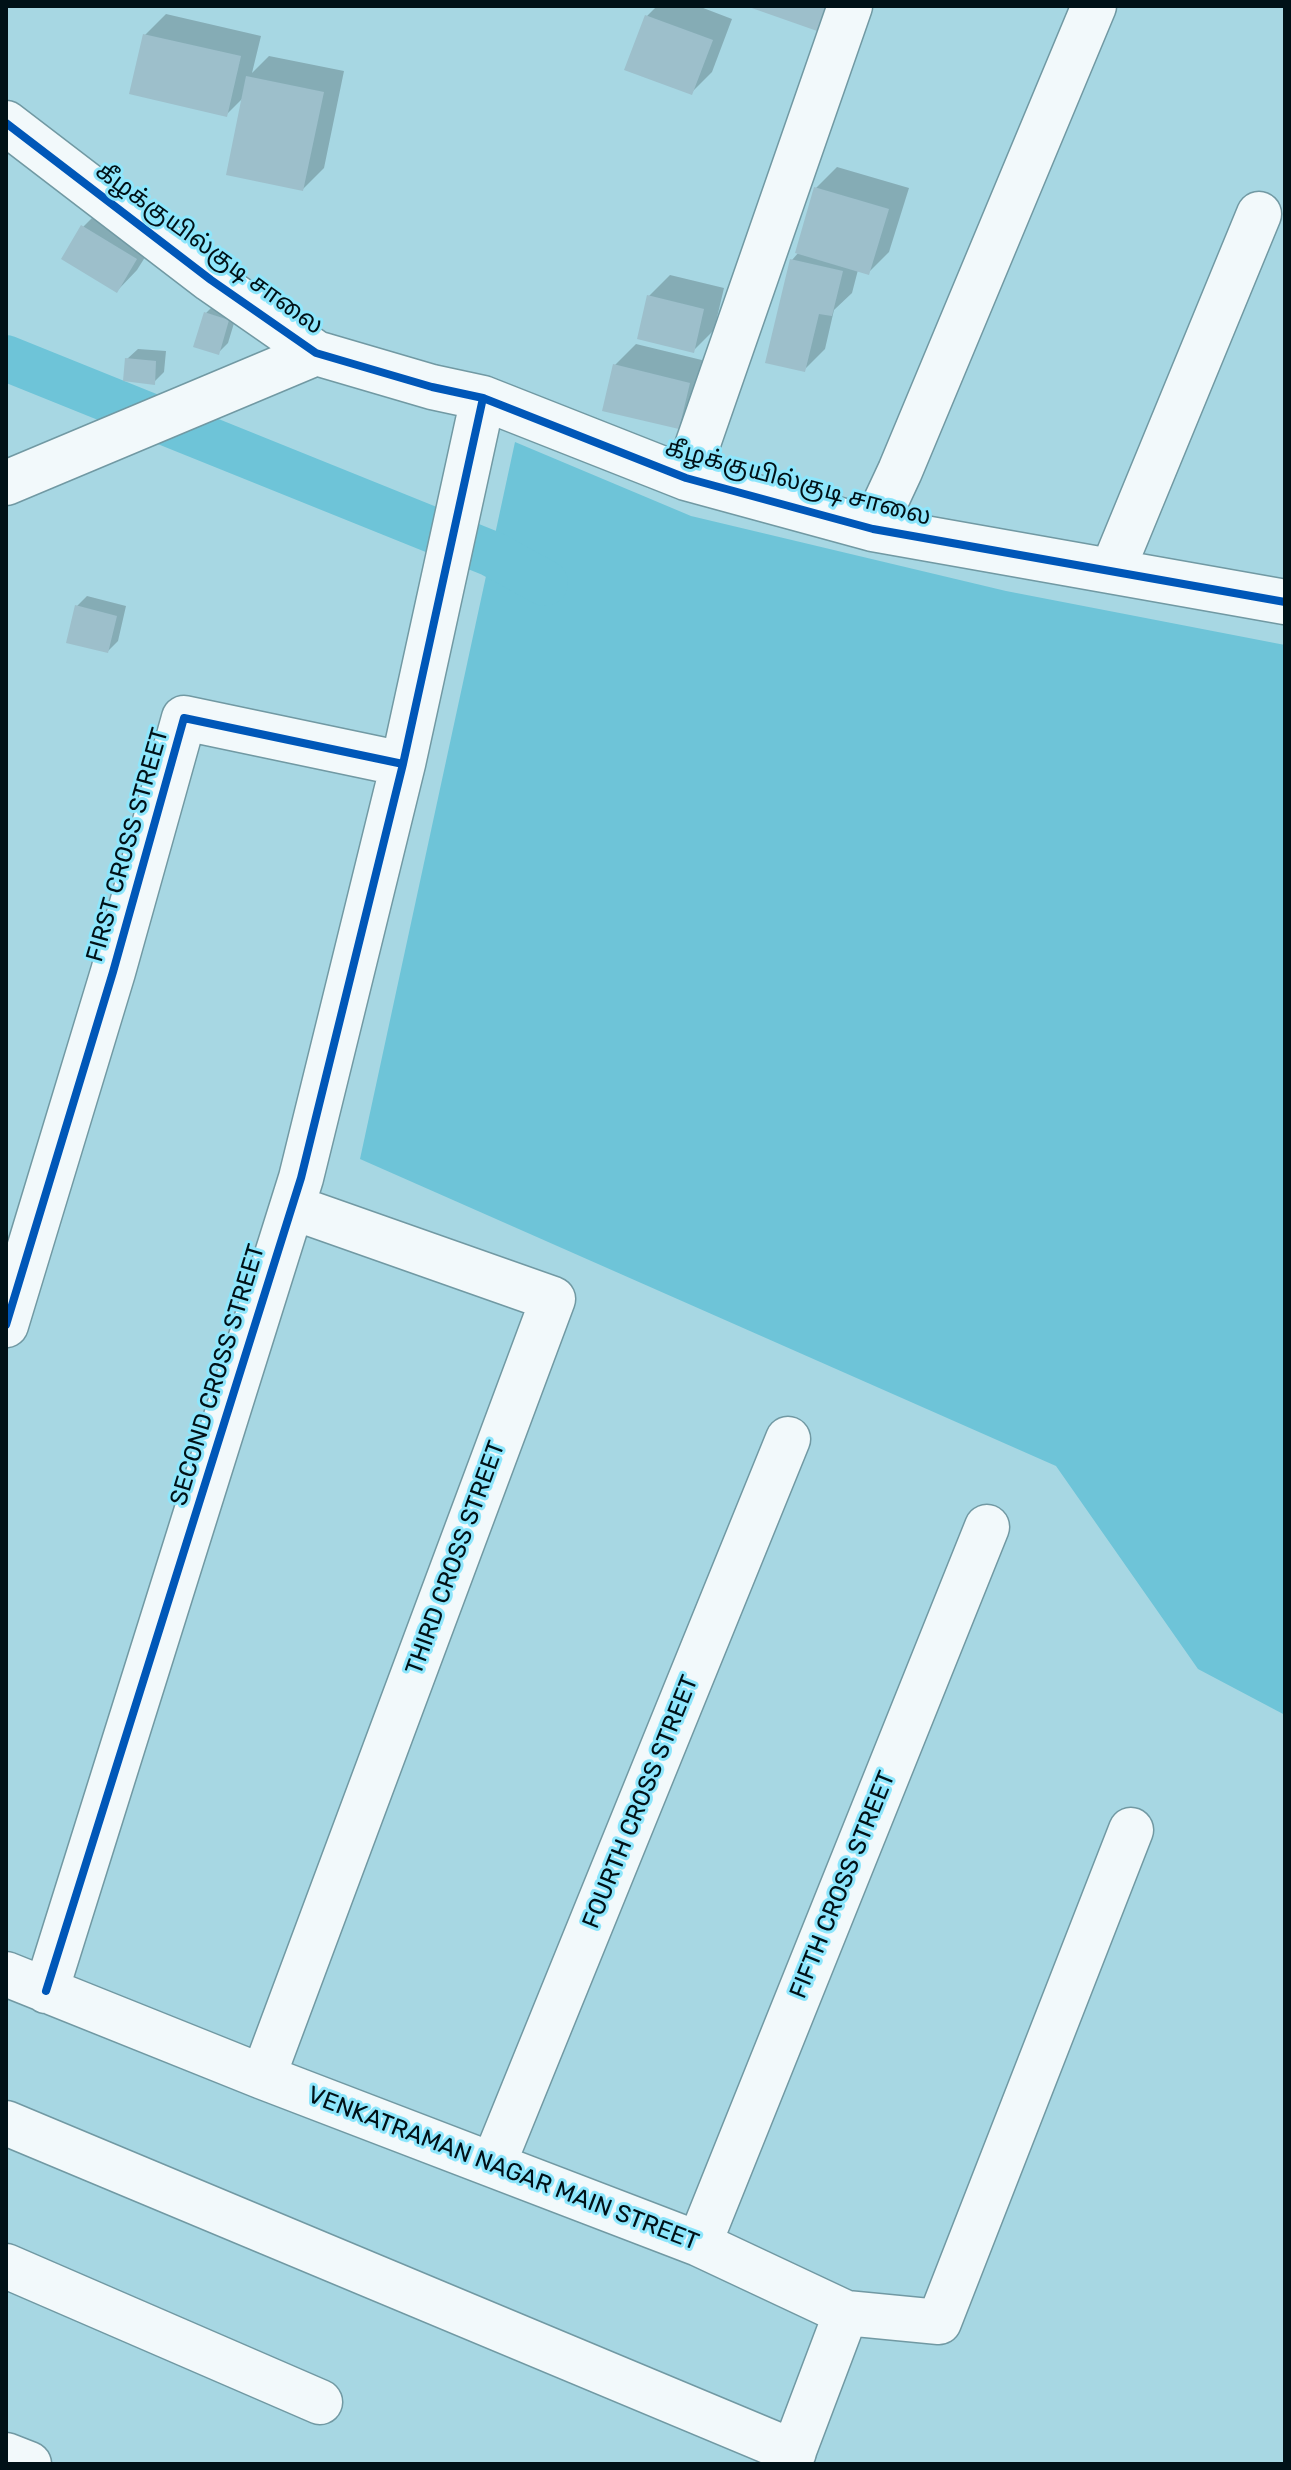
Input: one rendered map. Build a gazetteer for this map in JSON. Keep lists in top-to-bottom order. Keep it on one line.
{"streets":{"street":["கீழக்குயில்குடி சாலை","FIRST CROSS STREET","SECOND CROSS STREET","THIRD CROSS STREET","FOURTH CROSS STREET","FIFTH CROSS STREET","VENKATRAMAN NAGAR MAIN STREET"]},"crossings":[["FIRST CROSS STREET","SECOND CROSS STREET"],["SECOND CROSS STREET","THIRD CROSS STREET"],["SECOND CROSS STREET","VENKATRAMAN NAGAR MAIN STREET"],["THIRD CROSS STREET","VENKATRAMAN NAGAR MAIN STREET"],["FOURTH CROSS STREET","VENKATRAMAN NAGAR MAIN STREET"],["FIFTH CROSS STREET","VENKATRAMAN NAGAR MAIN STREET"]]}
